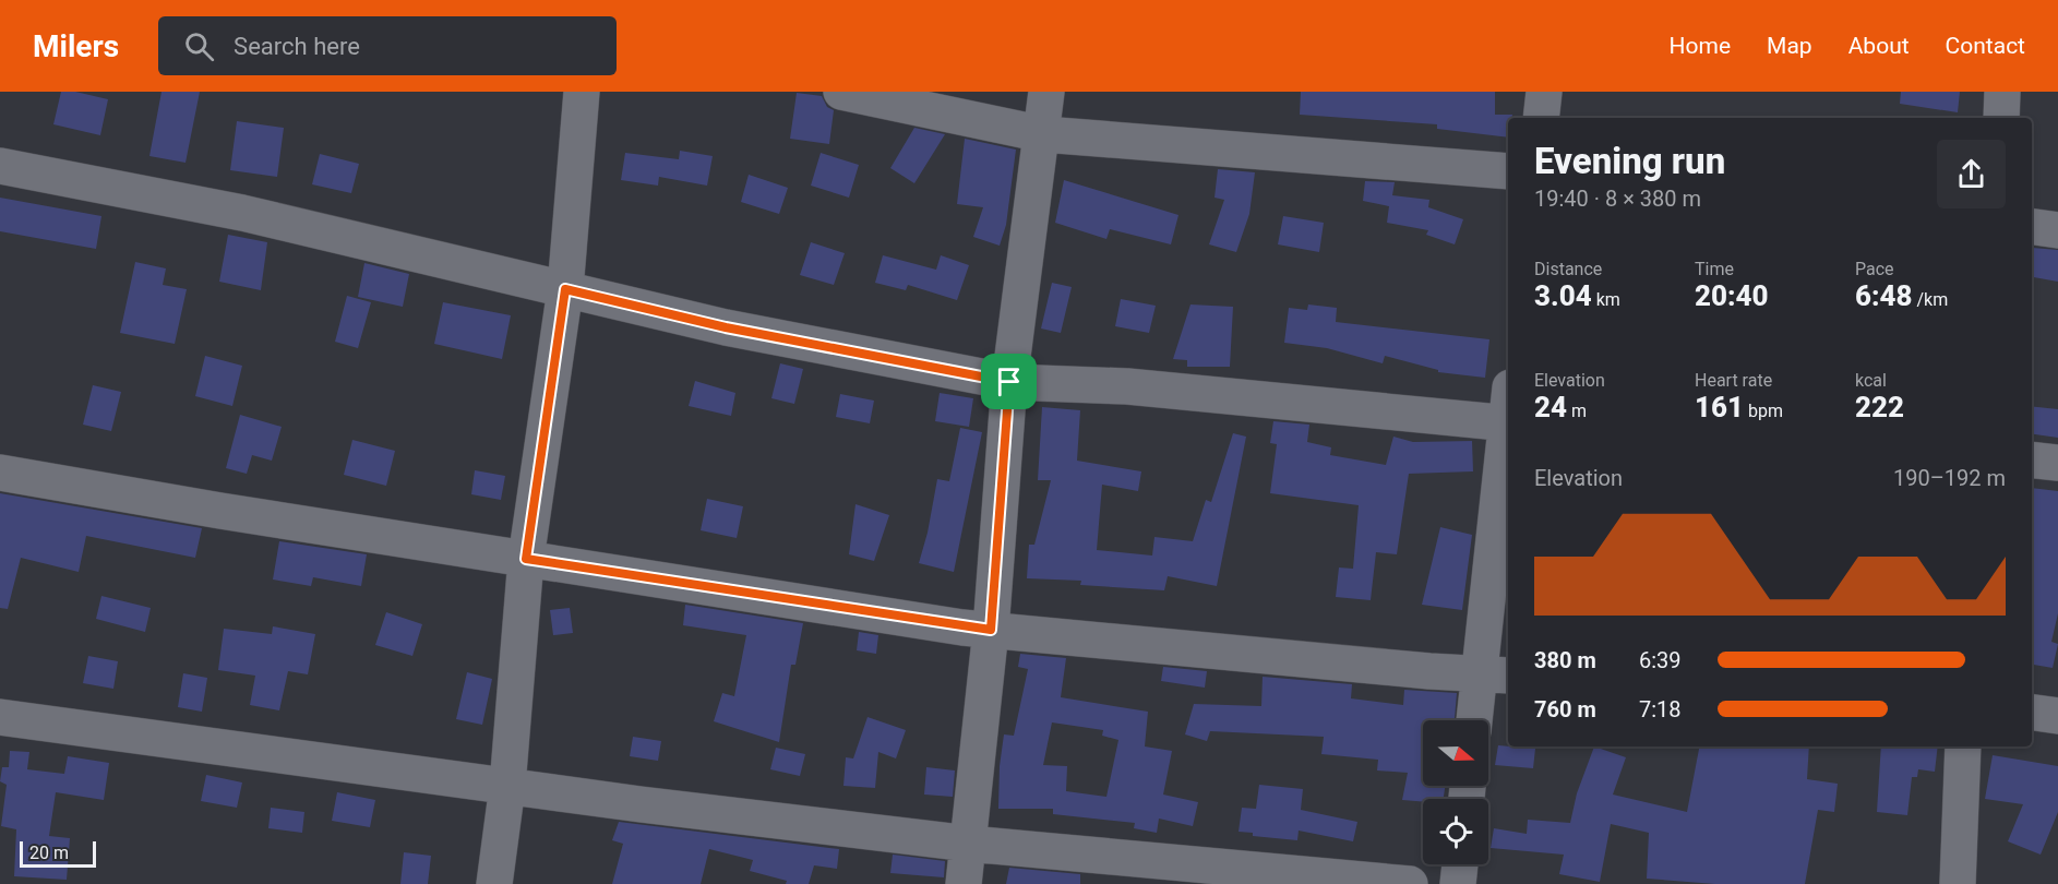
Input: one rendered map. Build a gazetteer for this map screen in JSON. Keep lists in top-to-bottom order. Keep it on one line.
{"scale_bar":"20 m","north":"right","page":{"header":"Milers","search":"Search here","nav":["Home","Map","About","Contact"],"heading":["Evening run","19:40 · 8 × 380 m"],"stats":[["Distance","3.04 km"],["Time","20:40"],["Pace","6:48 /km"],["Elevation","24 m"],["Heart rate","161 bpm"],["kcal","222"]],"chart":["Elevation","190–192 m"],"list":[{"name":"380 m","note":"6:39"},{"name":"760 m","note":"7:18"}],"scale":"20 m"}}
